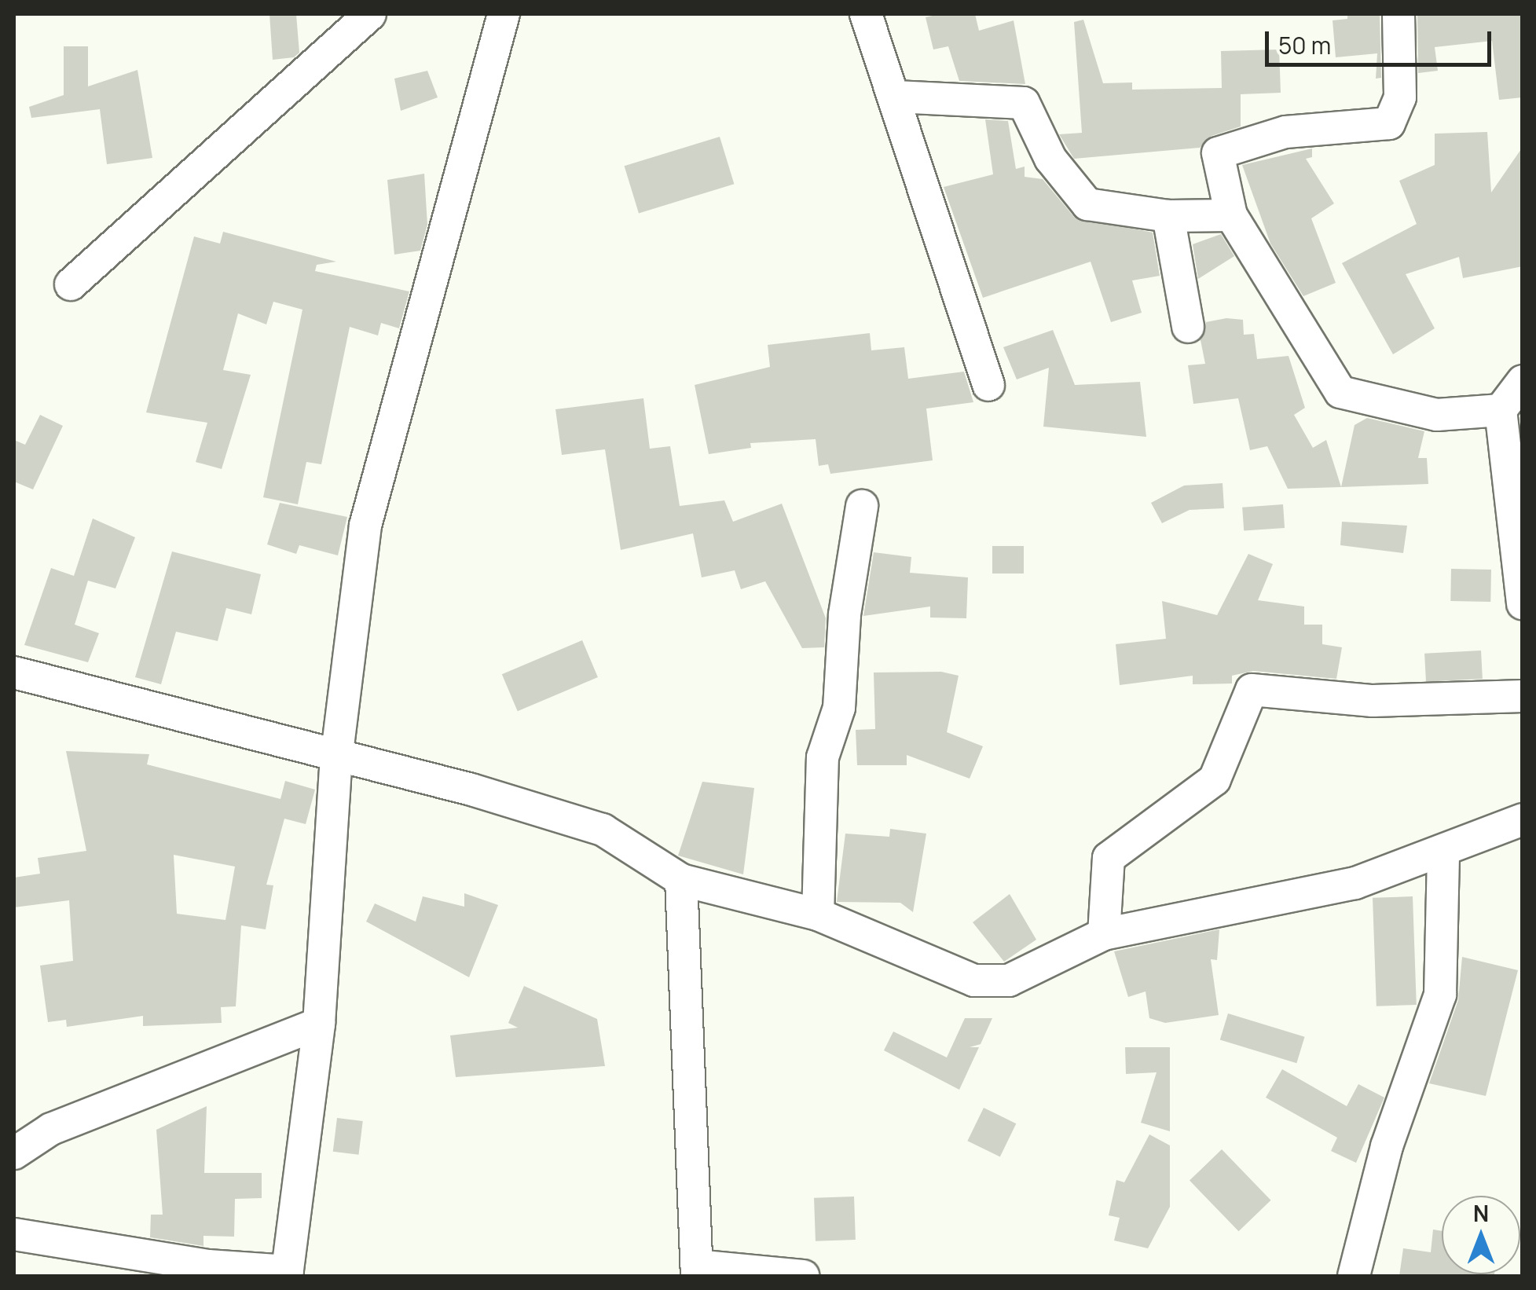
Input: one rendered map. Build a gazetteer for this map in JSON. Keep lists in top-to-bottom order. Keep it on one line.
{"scale_bar":"50 m","north":"top"}
